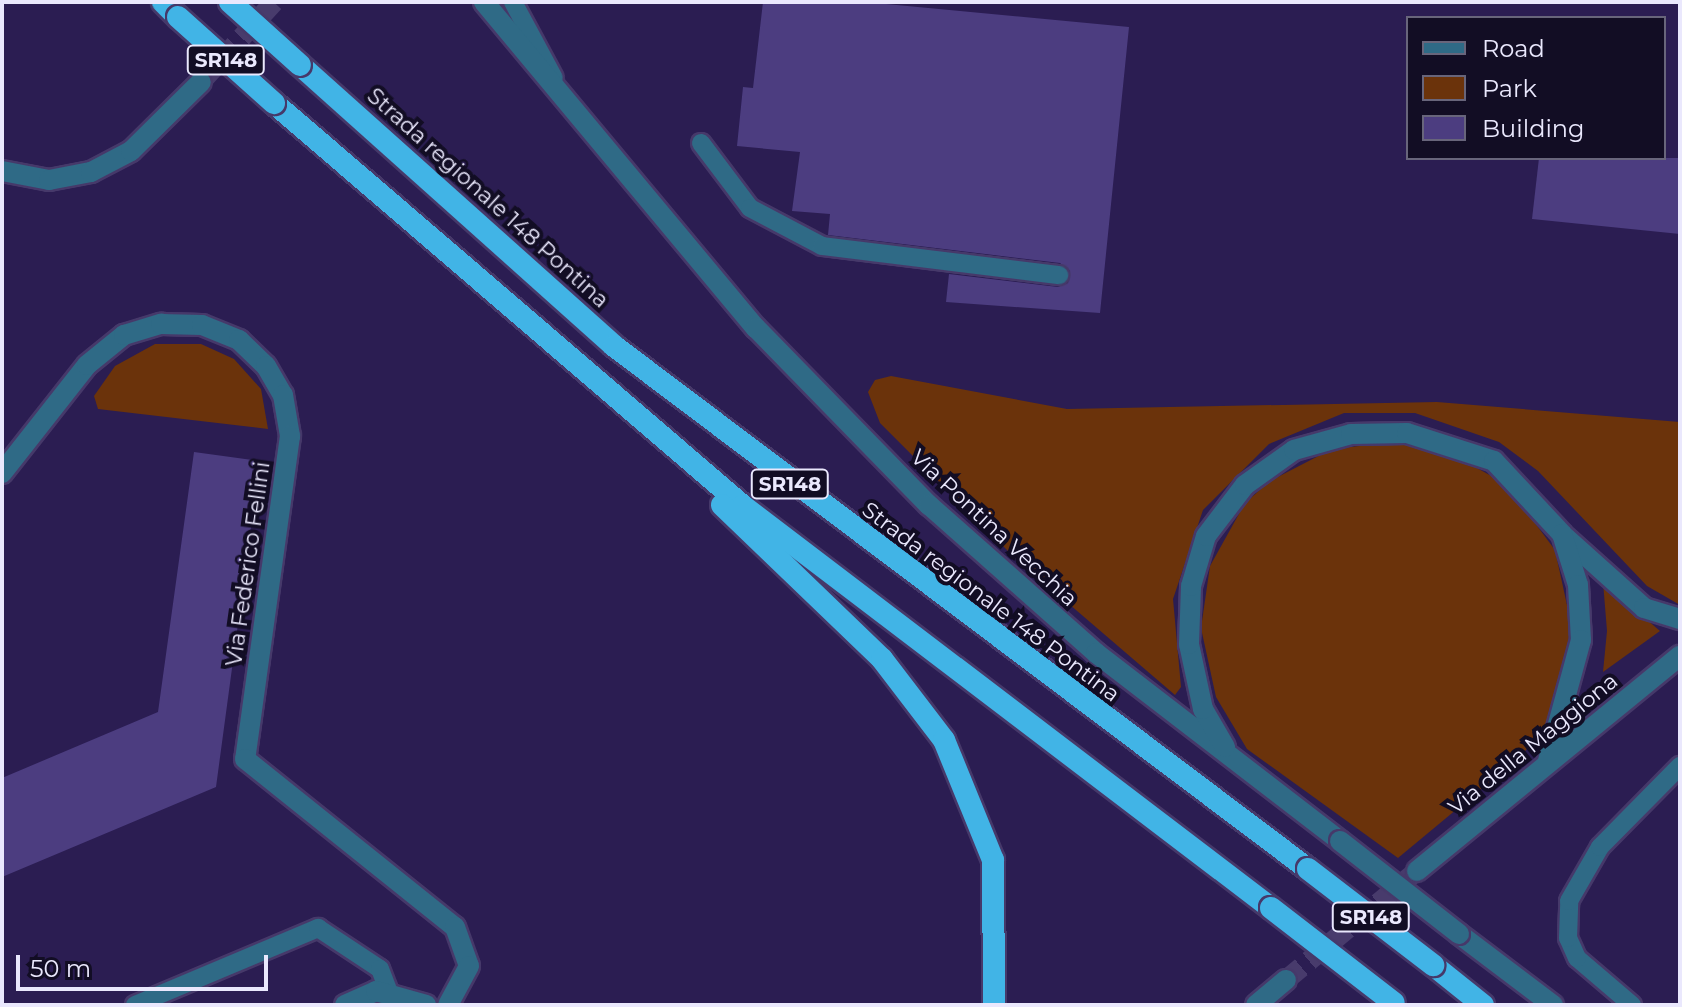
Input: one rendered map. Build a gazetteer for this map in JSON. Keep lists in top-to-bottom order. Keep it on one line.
{"streets":{"highway":["SR148","Strada regionale 148 Pontina"],"street":["Via Pontina Vecchia","Via Federico Fellini","Via della Maggiona"]},"legend":["Road","Park","Building"],"scale_bar":"50 m"}
